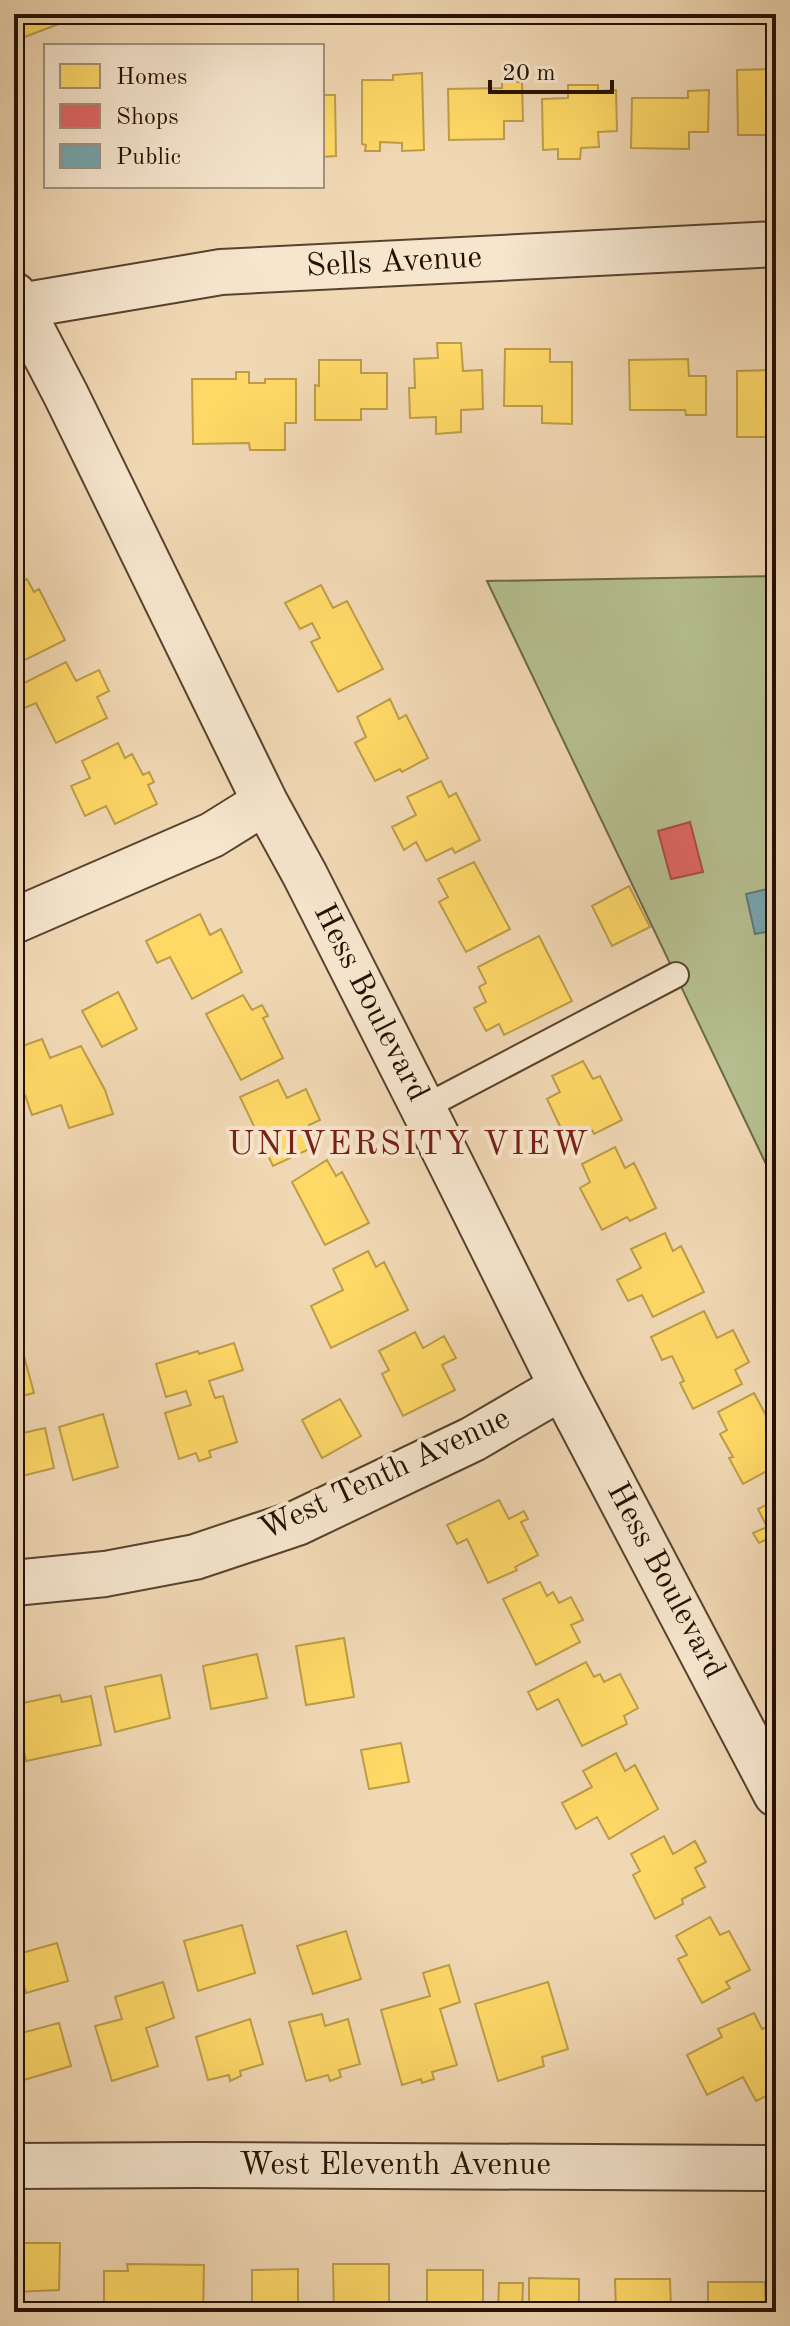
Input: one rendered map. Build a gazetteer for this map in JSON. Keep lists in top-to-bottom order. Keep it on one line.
{"streets":{"street":["Sells Avenue","Hess Boulevard","West Tenth Avenue","West Eleventh Avenue"]},"crossings":[["Sells Avenue","Hess Boulevard"],["Hess Boulevard","West Tenth Avenue"]],"districts":["UNIVERSITY VIEW"],"legend":["Homes","Shops","Public"],"scale_bar":"20 m"}
